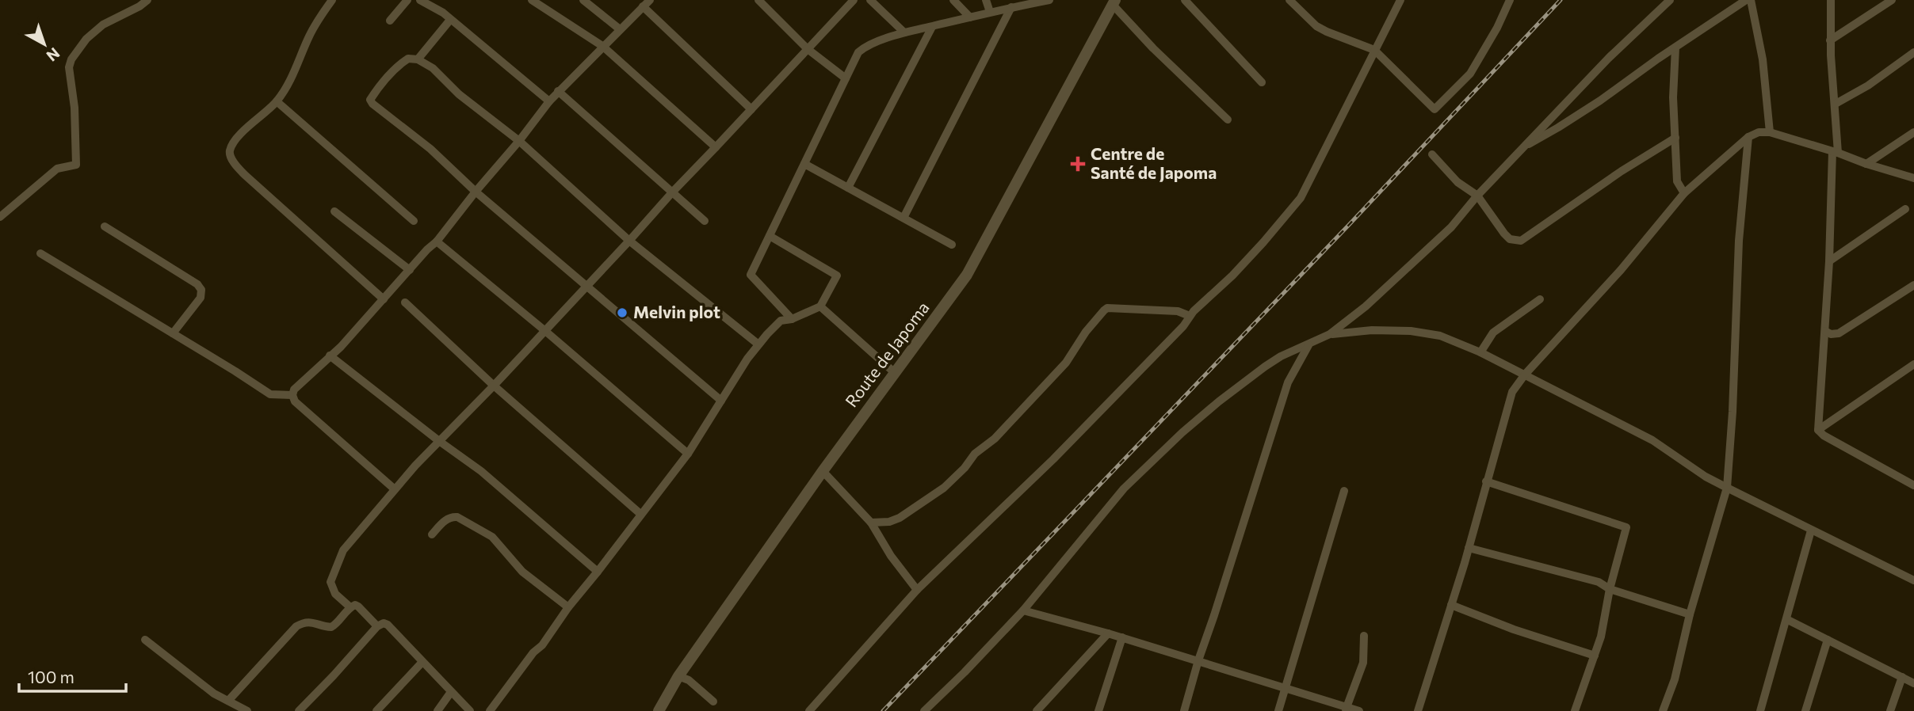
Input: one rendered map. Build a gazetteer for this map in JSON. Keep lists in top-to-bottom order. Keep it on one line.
{"streets":{"street":["Route de Japoma"]},"places":{"health":["Centre de Santé de Japoma"],"other":["Melvin plot"]},"scale_bar":"100 m","north":"bottom right"}
